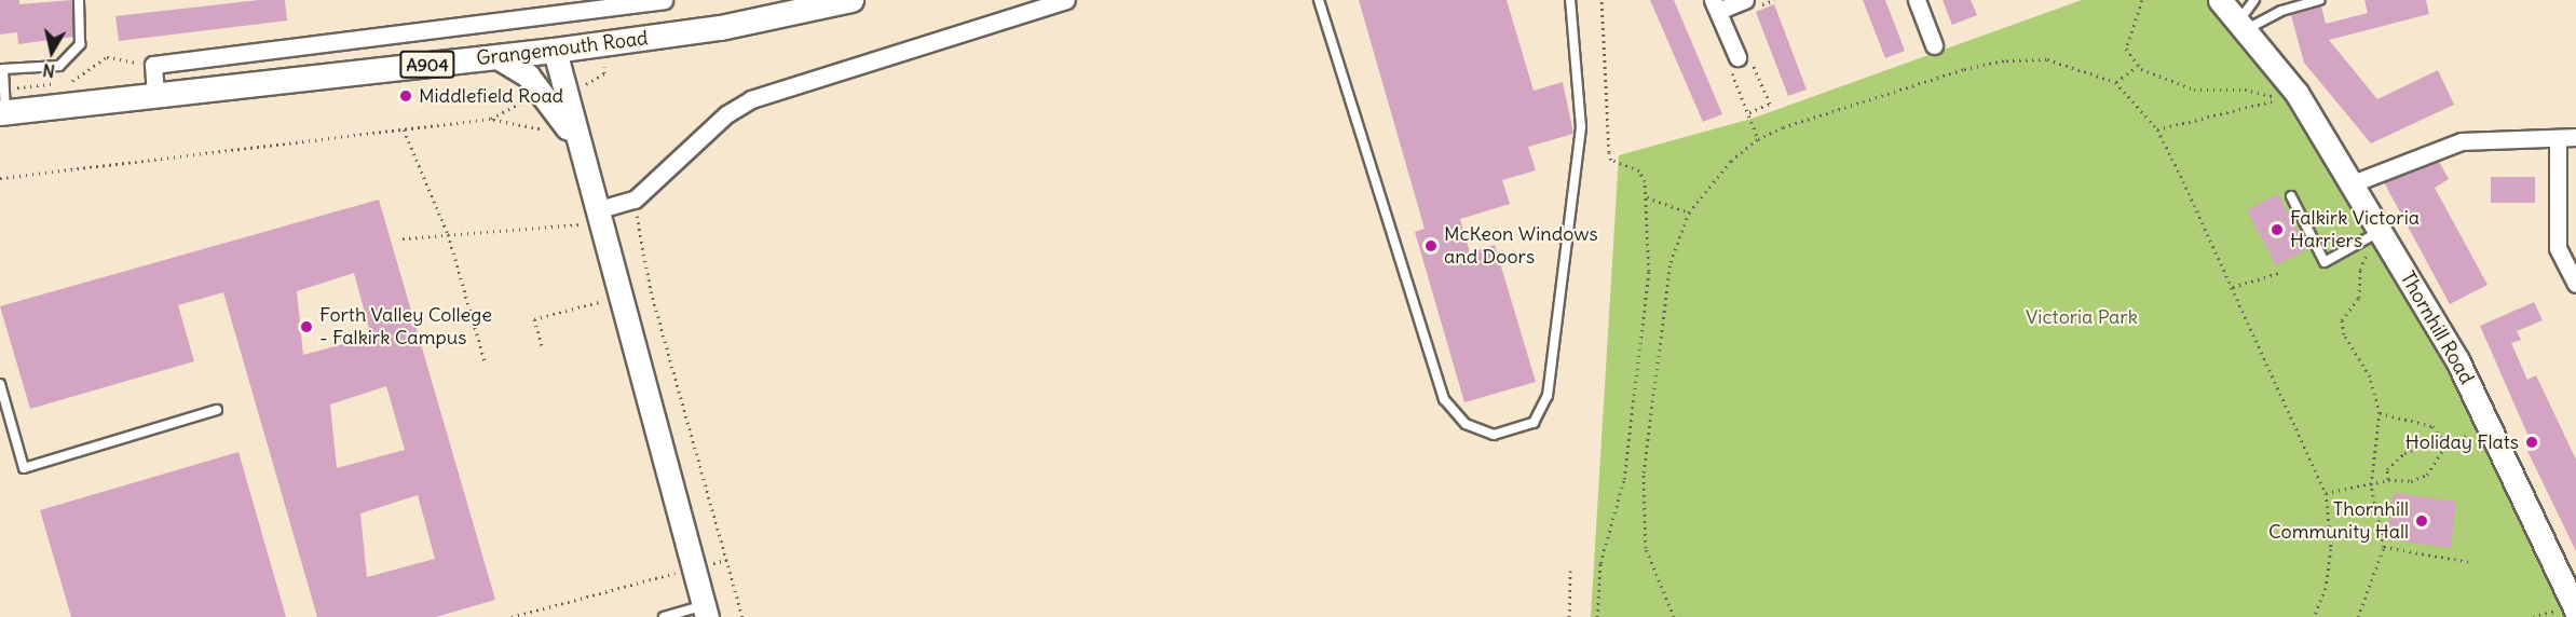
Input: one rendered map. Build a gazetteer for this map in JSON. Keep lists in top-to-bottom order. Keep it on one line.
{"streets":{"main road":["Grangemouth Road","A904"],"street":["Thornhill Road"]},"parks":["Victoria Park"],"places":["Middlefield Road","Falkirk Victoria Harriers","McKeon Windows and Doors","Forth Valley College - Falkirk Campus","Holiday Flats","Thornhill Community Hall"],"north":"bottom"}
